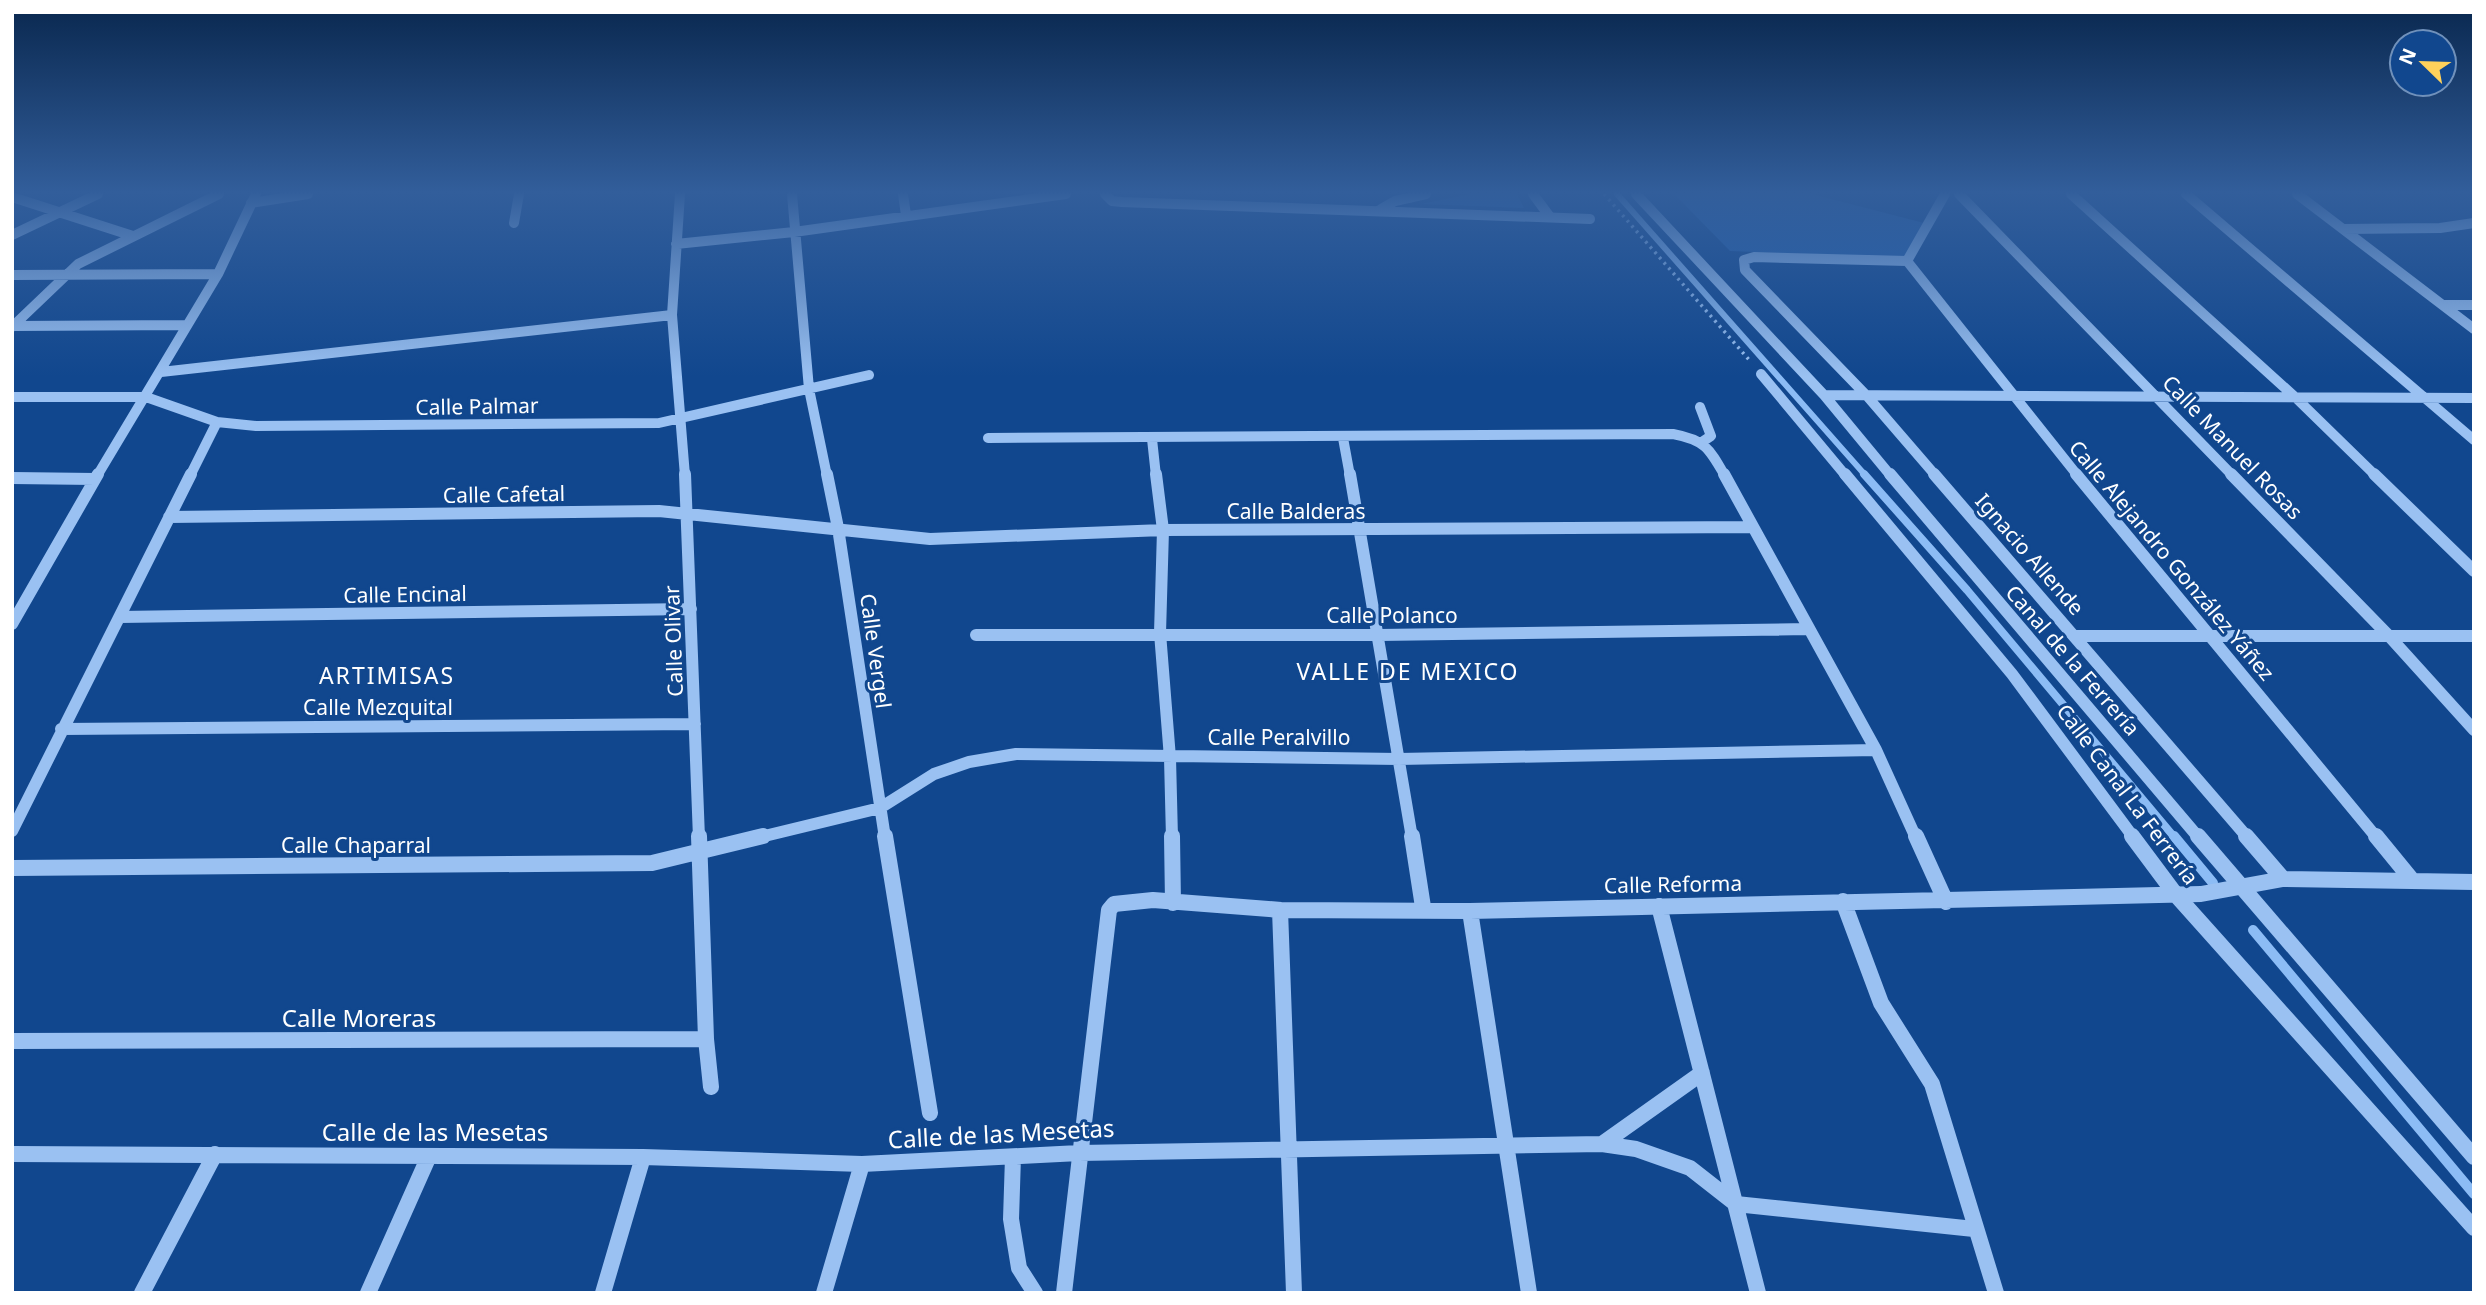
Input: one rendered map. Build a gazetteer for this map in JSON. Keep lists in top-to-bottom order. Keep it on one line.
{"streets":{"street":["Calle Palmar","Calle Manuel Rosas","Calle Cafetal","Calle Balderas","Ignacio Allende","Calle Alejandro González Yáñez","Calle Encinal","Calle Polanco","Calle Olivar","Calle Vergel","Canal de la Ferrería","Calle Mezquital","Calle Peralvillo","Calle Canal La Ferrería","Calle Chaparral","Calle Reforma","Calle Moreras","Calle de las Mesetas"]},"crossings":[["Calle Palmar","Calle Olivar"],["Calle Palmar","Calle Vergel"],["Calle Cafetal","Calle Balderas"],["Calle Cafetal","Calle Olivar"],["Calle Cafetal","Calle Vergel"],["Calle Balderas","Calle Vergel"],["Ignacio Allende","Calle Alejandro González Yáñez"],["Ignacio Allende","Calle Reforma"],["Calle Alejandro González Yáñez","Calle Reforma"],["Calle Encinal","Calle Olivar"],["Calle Olivar","Calle Mezquital"],["Calle Olivar","Calle Peralvillo"],["Calle Olivar","Calle Chaparral"],["Calle Olivar","Calle Moreras"],["Calle Vergel","Calle Peralvillo"],["Canal de la Ferrería","Calle Reforma"],["Calle Peralvillo","Calle Chaparral"],["Calle Canal La Ferrería","Calle Reforma"],["Calle Reforma","Calle de las Mesetas"]],"districts":["VALLE DE MEXICO","ARTIMISAS"],"north":"top left"}
